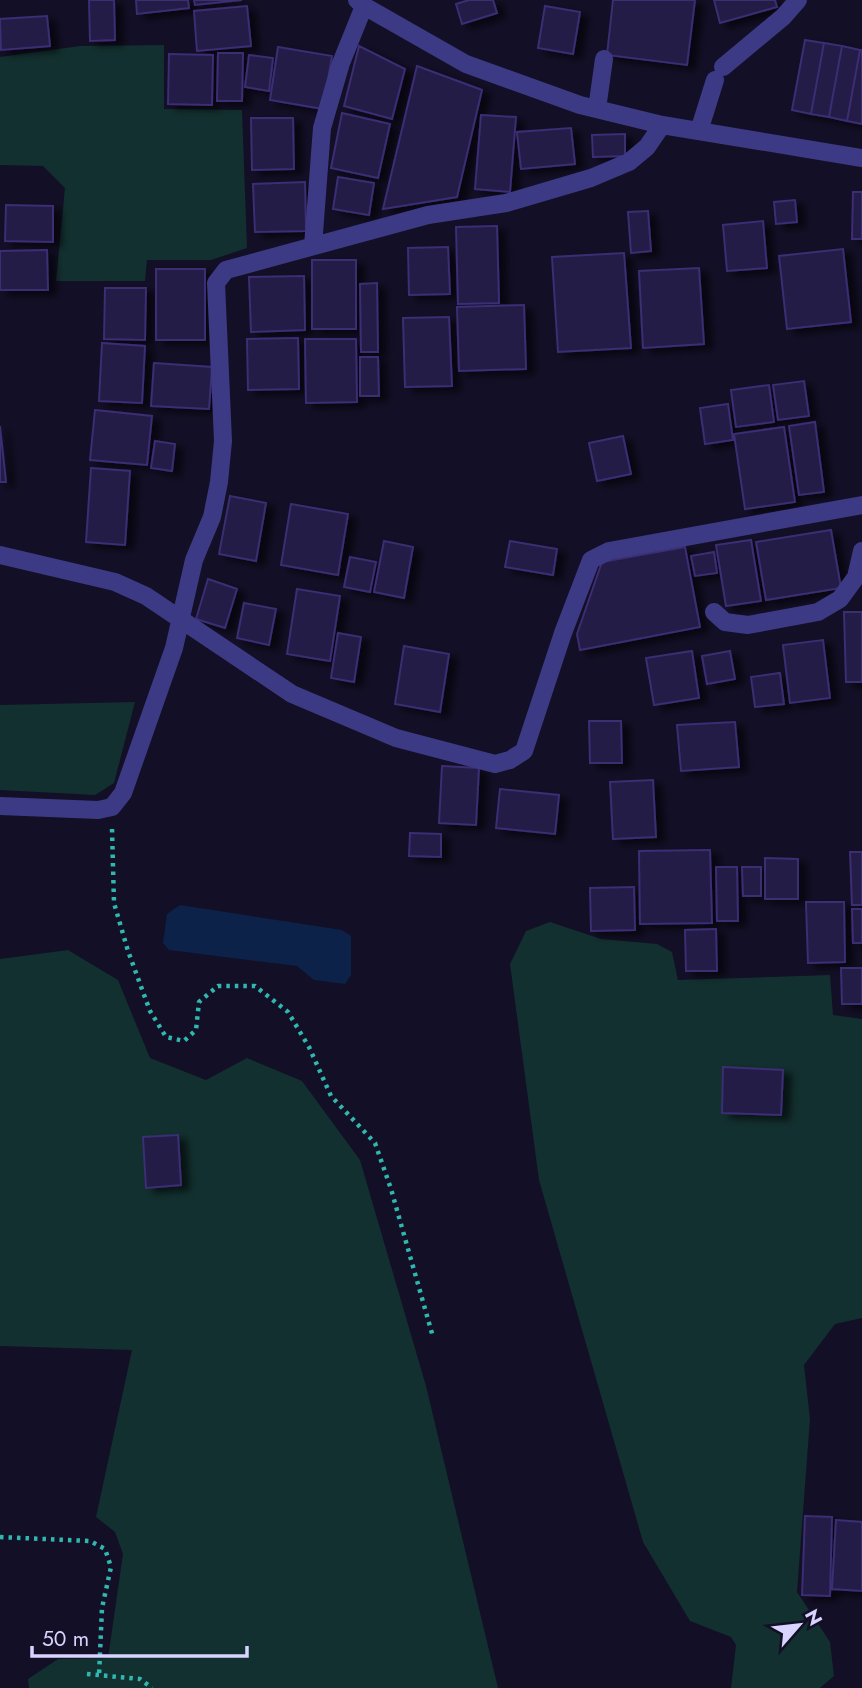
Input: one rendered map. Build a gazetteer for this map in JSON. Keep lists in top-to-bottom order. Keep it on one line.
{"scale_bar":"50 m","north":"top right"}
